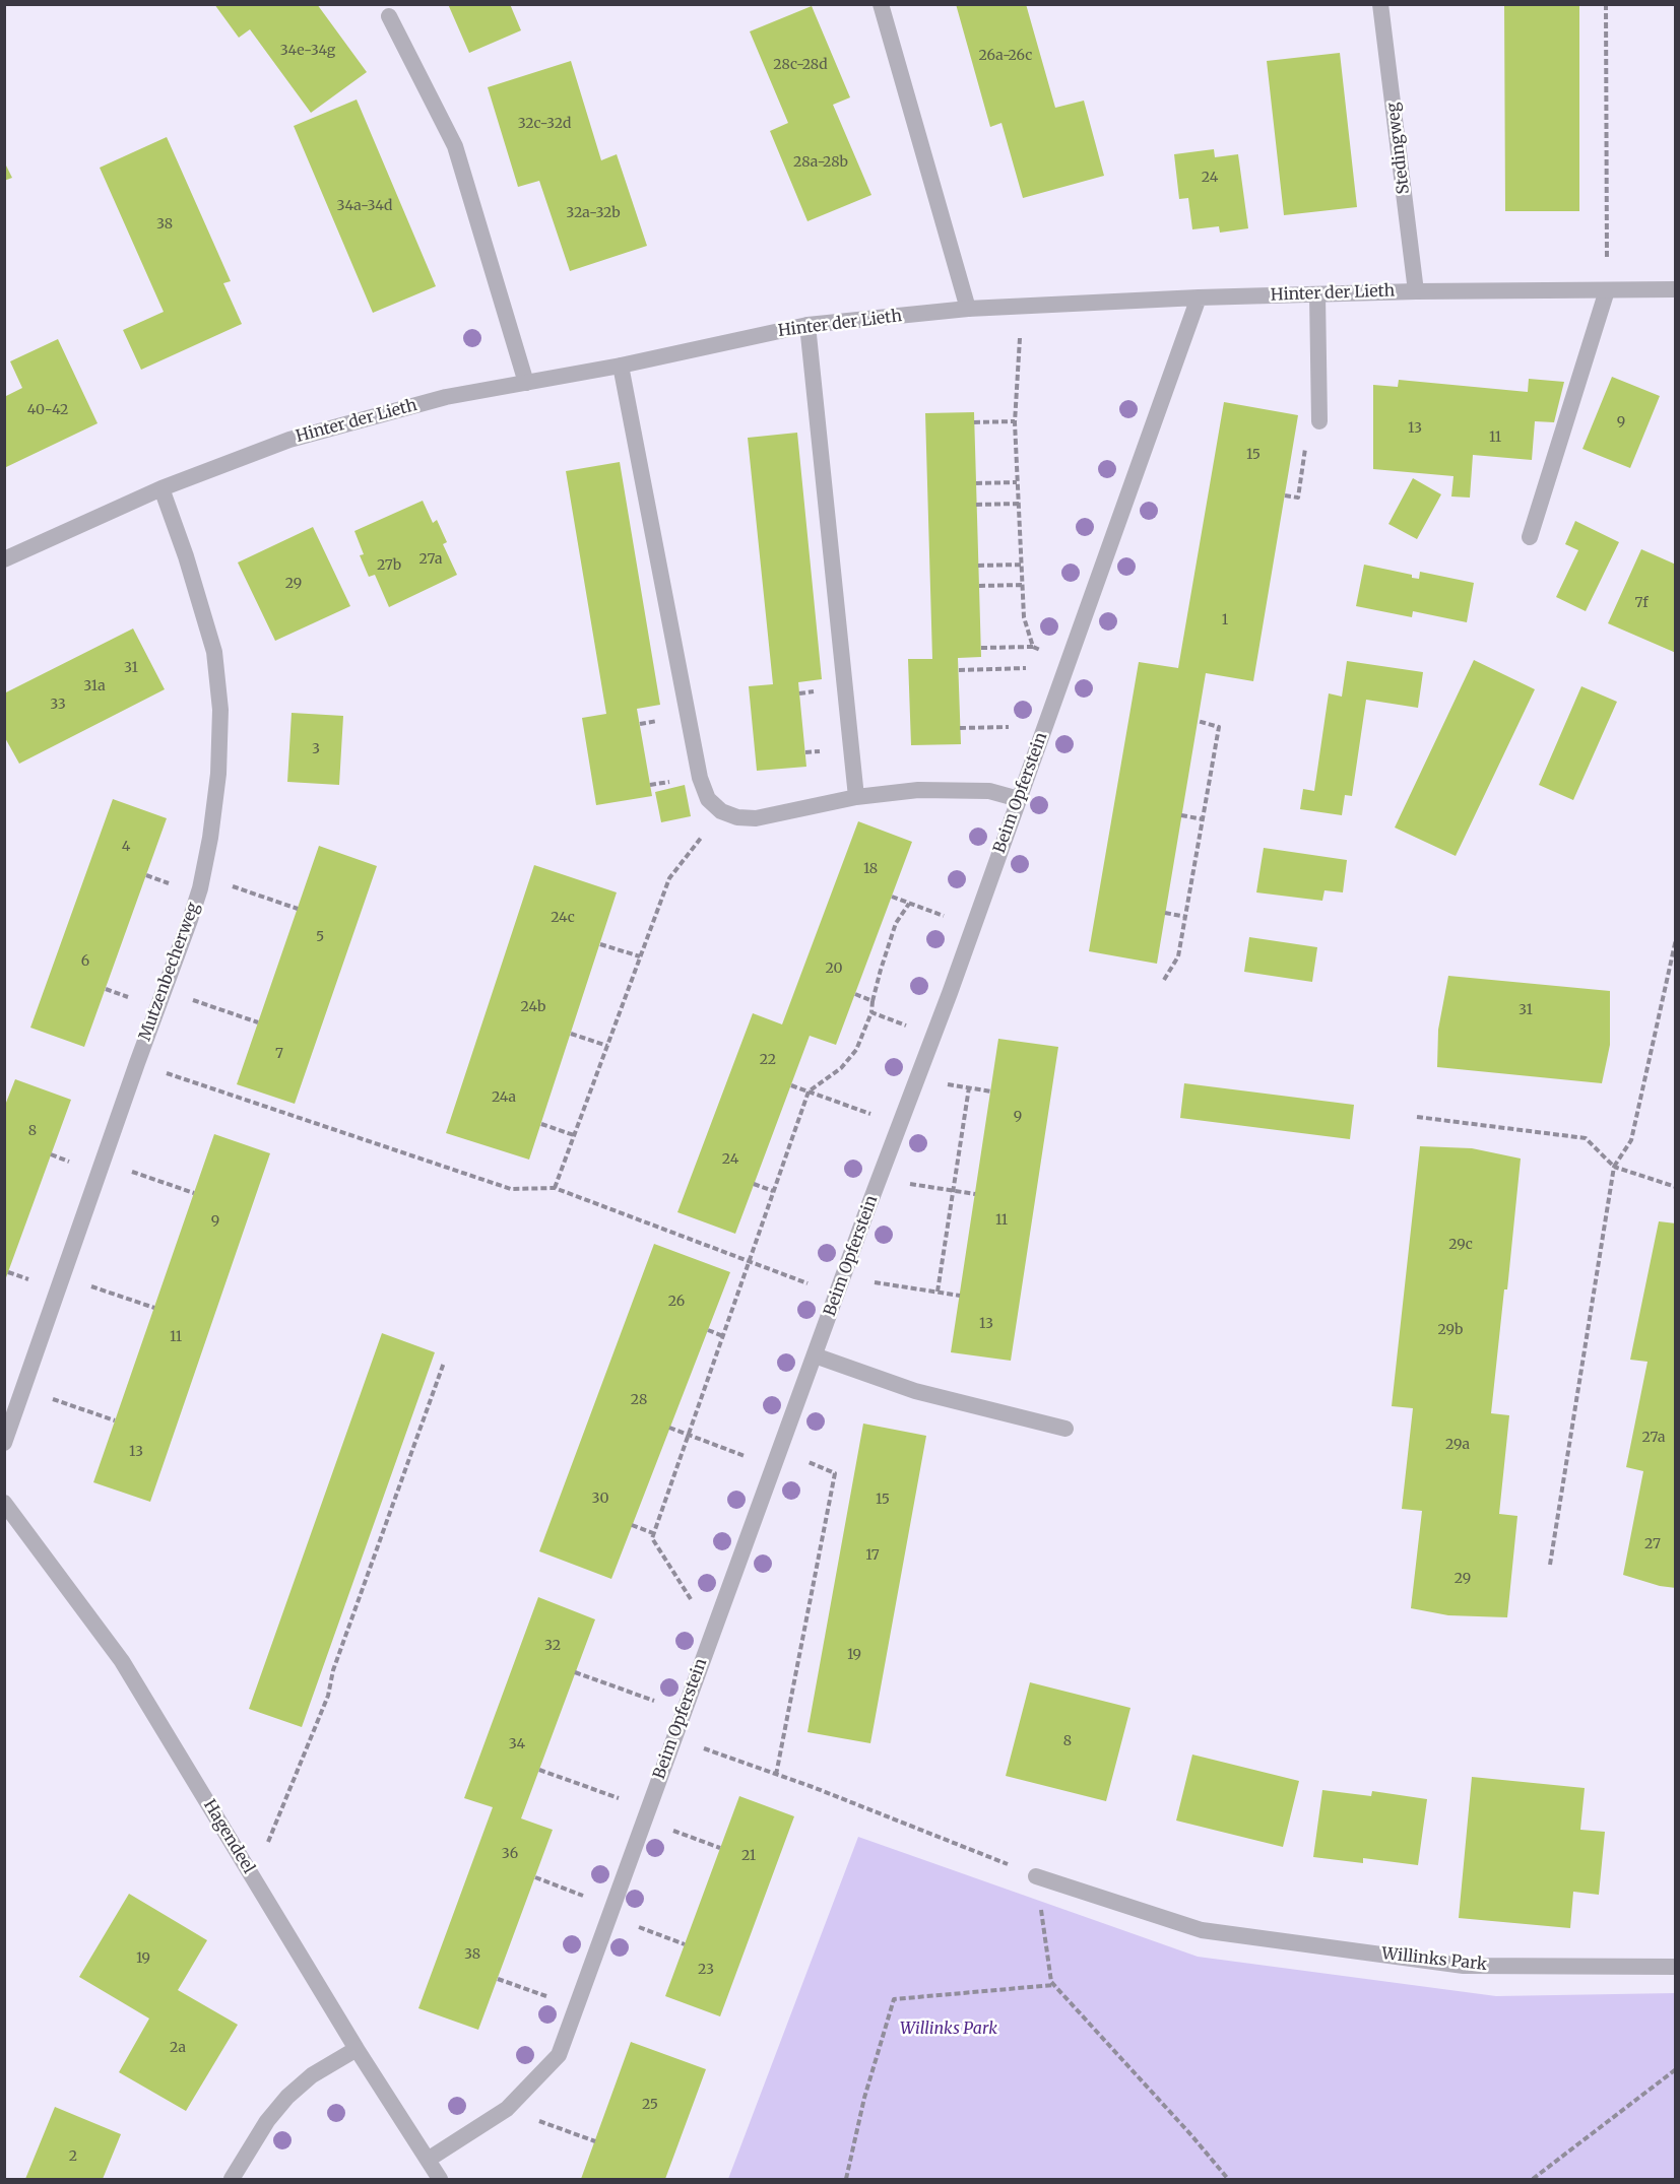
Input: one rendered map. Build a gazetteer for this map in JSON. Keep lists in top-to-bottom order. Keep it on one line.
{"streets":{"street":["Stedingweg","Hinter der Lieth","Beim Opferstein","Mutzenbecherweg","Hagendeel","Willinks Park"]},"crossings":[["Stedingweg","Hinter der Lieth"],["Hinter der Lieth","Beim Opferstein"],["Hinter der Lieth","Mutzenbecherweg"],["Beim Opferstein","Hagendeel"]],"parks":["Willinks Park"],"house_numbers":["34e-34g","26a-26c","28c-28d","32c-32d","28a-28b","24","34a-34d","32a-32b","38","40-42","9","13","11","15","27a","27b","29","7f","1","31","31a","33","3","4","18","24c","5","6","20","24b","31","7","22","24a","9","8","24","11","9","29c","26","13","29b","11","28","27a","29a","13","30","15","27","17","29","32","19","8","34","36","21","38","19","23","2a","25","2"]}
